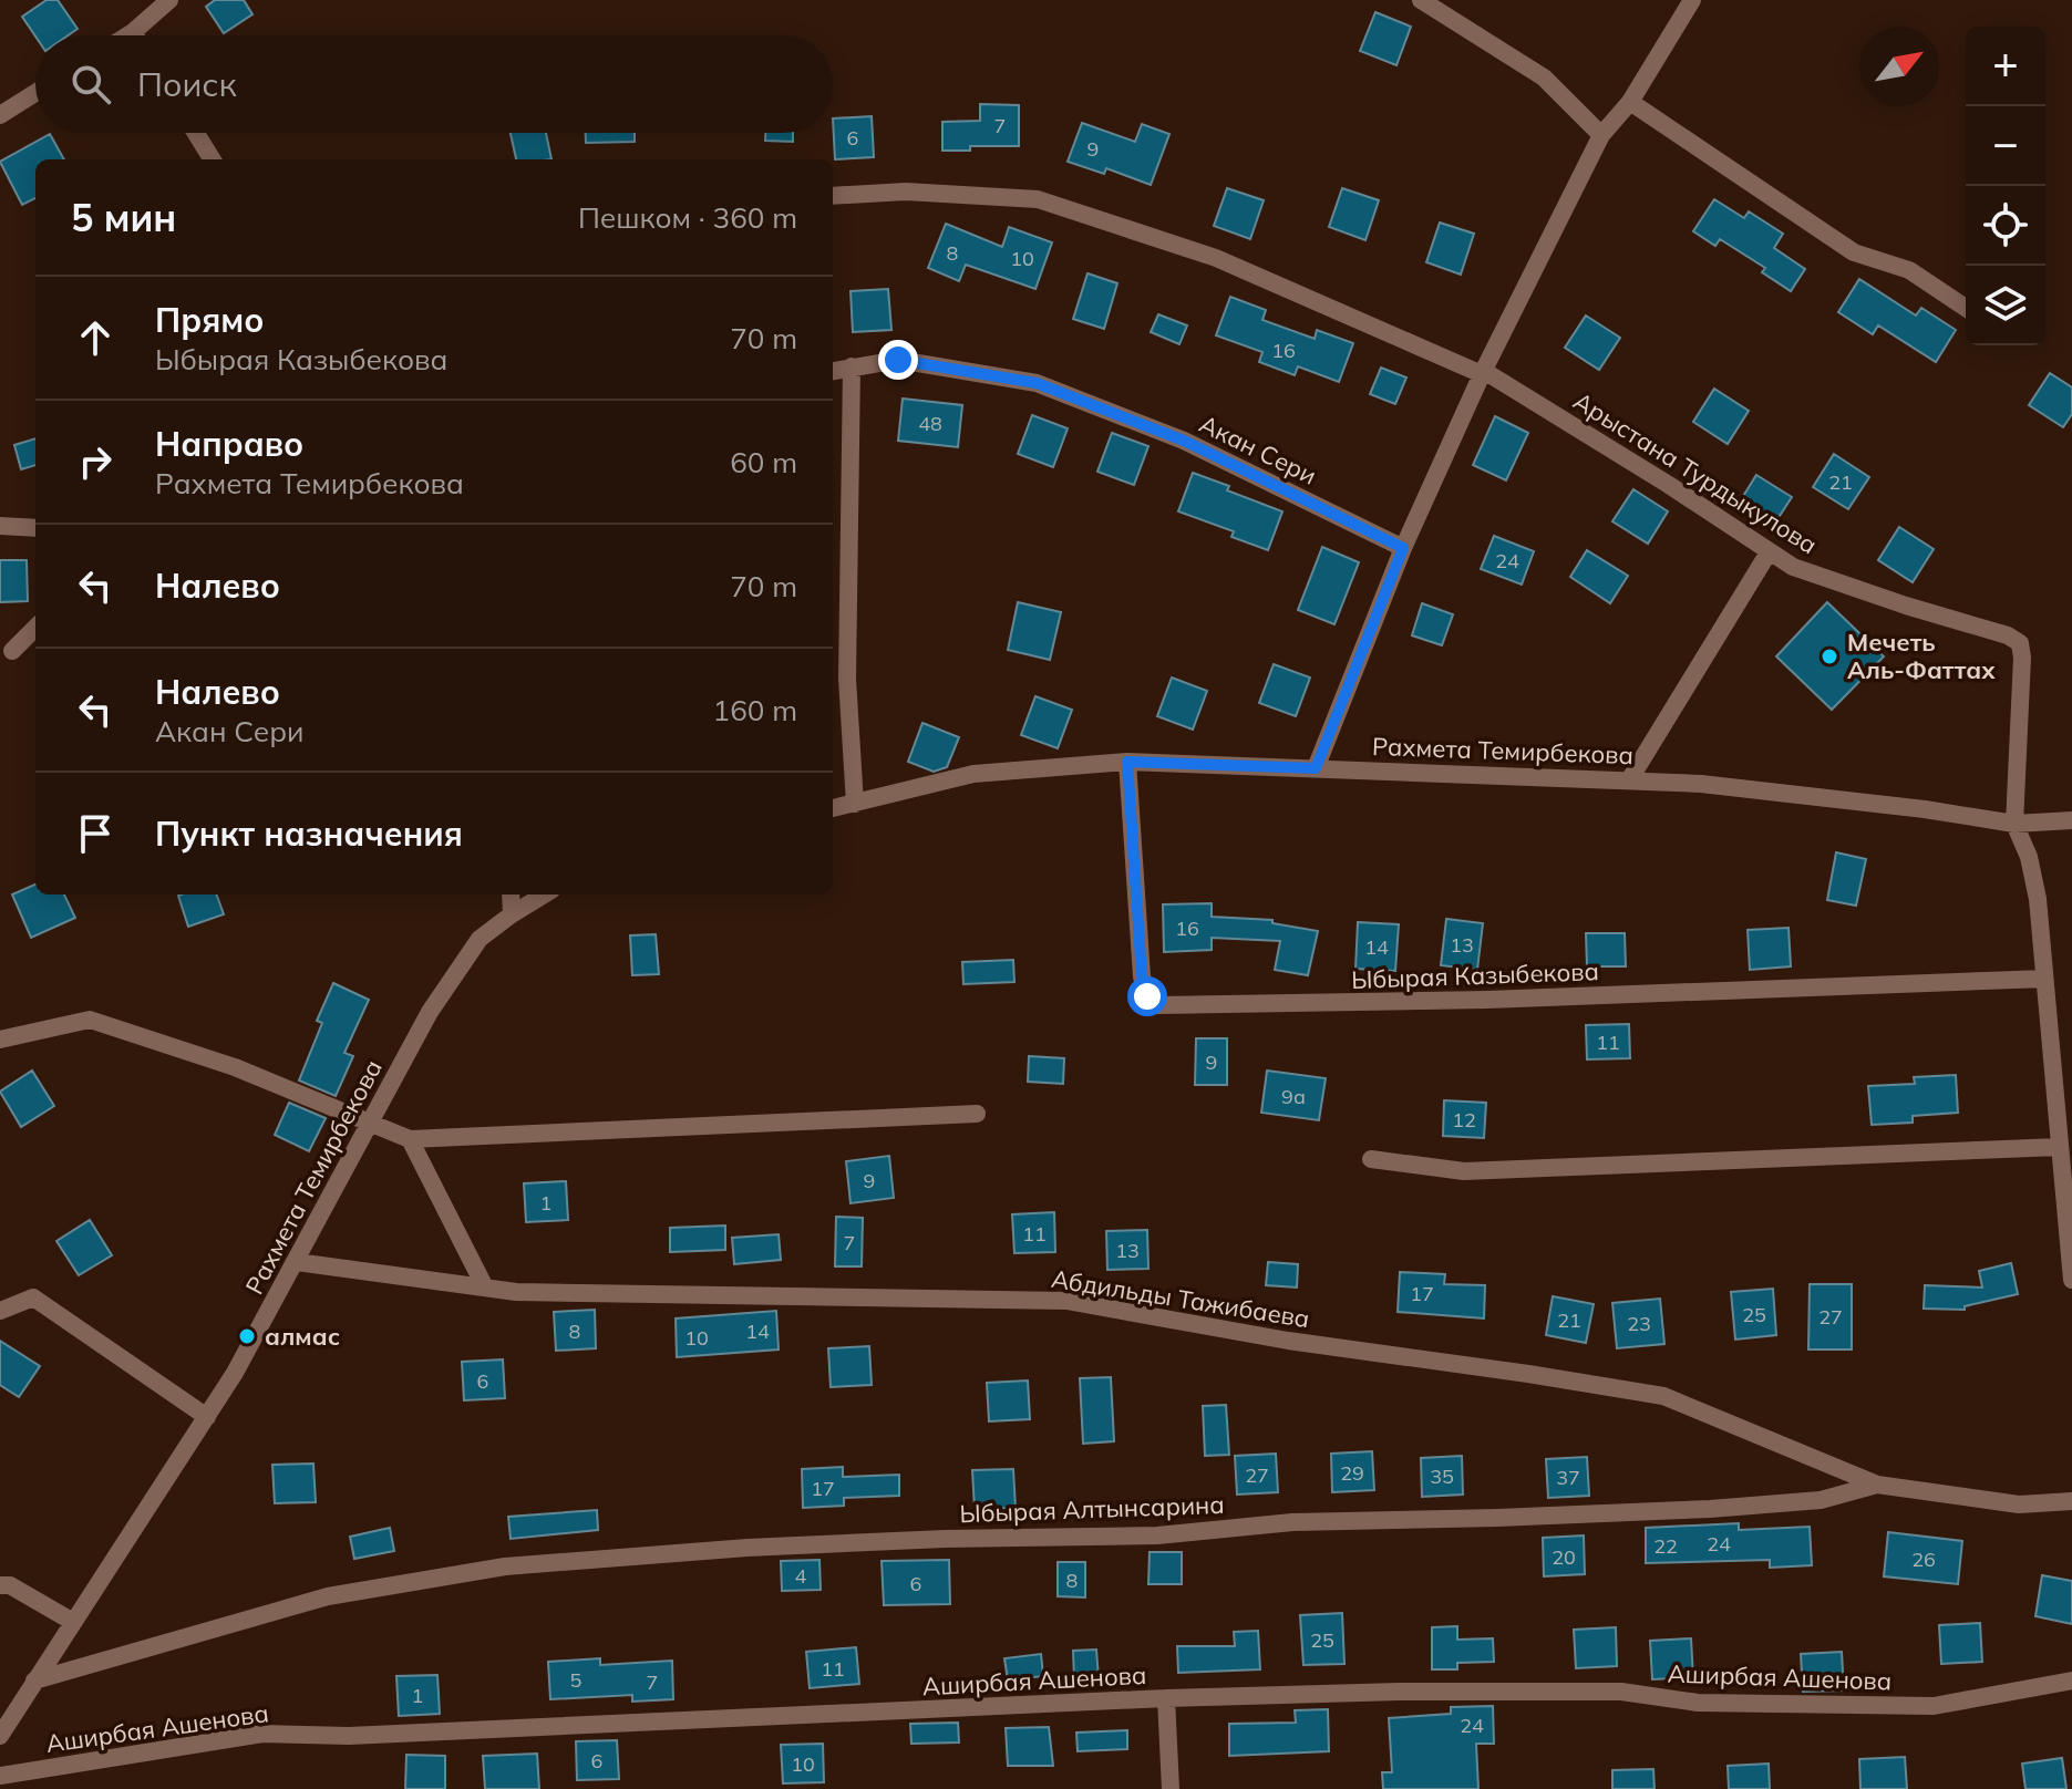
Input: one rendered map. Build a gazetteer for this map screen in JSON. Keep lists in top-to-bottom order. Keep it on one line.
{"streets":{"street":["Акан Сери","Арыстана Турдыкулова","Рахмета Темирбекова","Ыбырая Казыбекова","Абдильды Тажибаева","Ыбырая Алтынсарина","Аширбая Ашенова"]},"crossings":[["Арыстана Турдыкулова","Рахмета Темирбекова"],["Рахмета Темирбекова","Ыбырая Казыбекова"],["Рахмета Темирбекова","Абдильды Тажибаева"],["Рахмета Темирбекова","Ыбырая Алтынсарина"],["Абдильды Тажибаева","Ыбырая Алтынсарина"]],"places":["Мечеть Аль-Фаттах","алмас"],"house_numbers":["7","6","9","8","10","16","48","21","24","16","13","14","11","9","9а","12","9","1","11","7","13","17","25","27","21","23","8","14","10","6","29","27","35","37","17","24","22","20","26","4","8","6","25","11","5","7","1","24","6","10"],"north":"top right","page":{"map_buttons":["+","−"],"search":"Поиск","heading":["5 мин","Пешком · 360 m"],"list":[["Прямо","Ыбырая Казыбекова","70 m"],["Направо","Рахмета Темирбекова","60 m"],["Налево","70 m"],["Налево","Акан Сери","160 m"],"Пункт назначения"]}}
